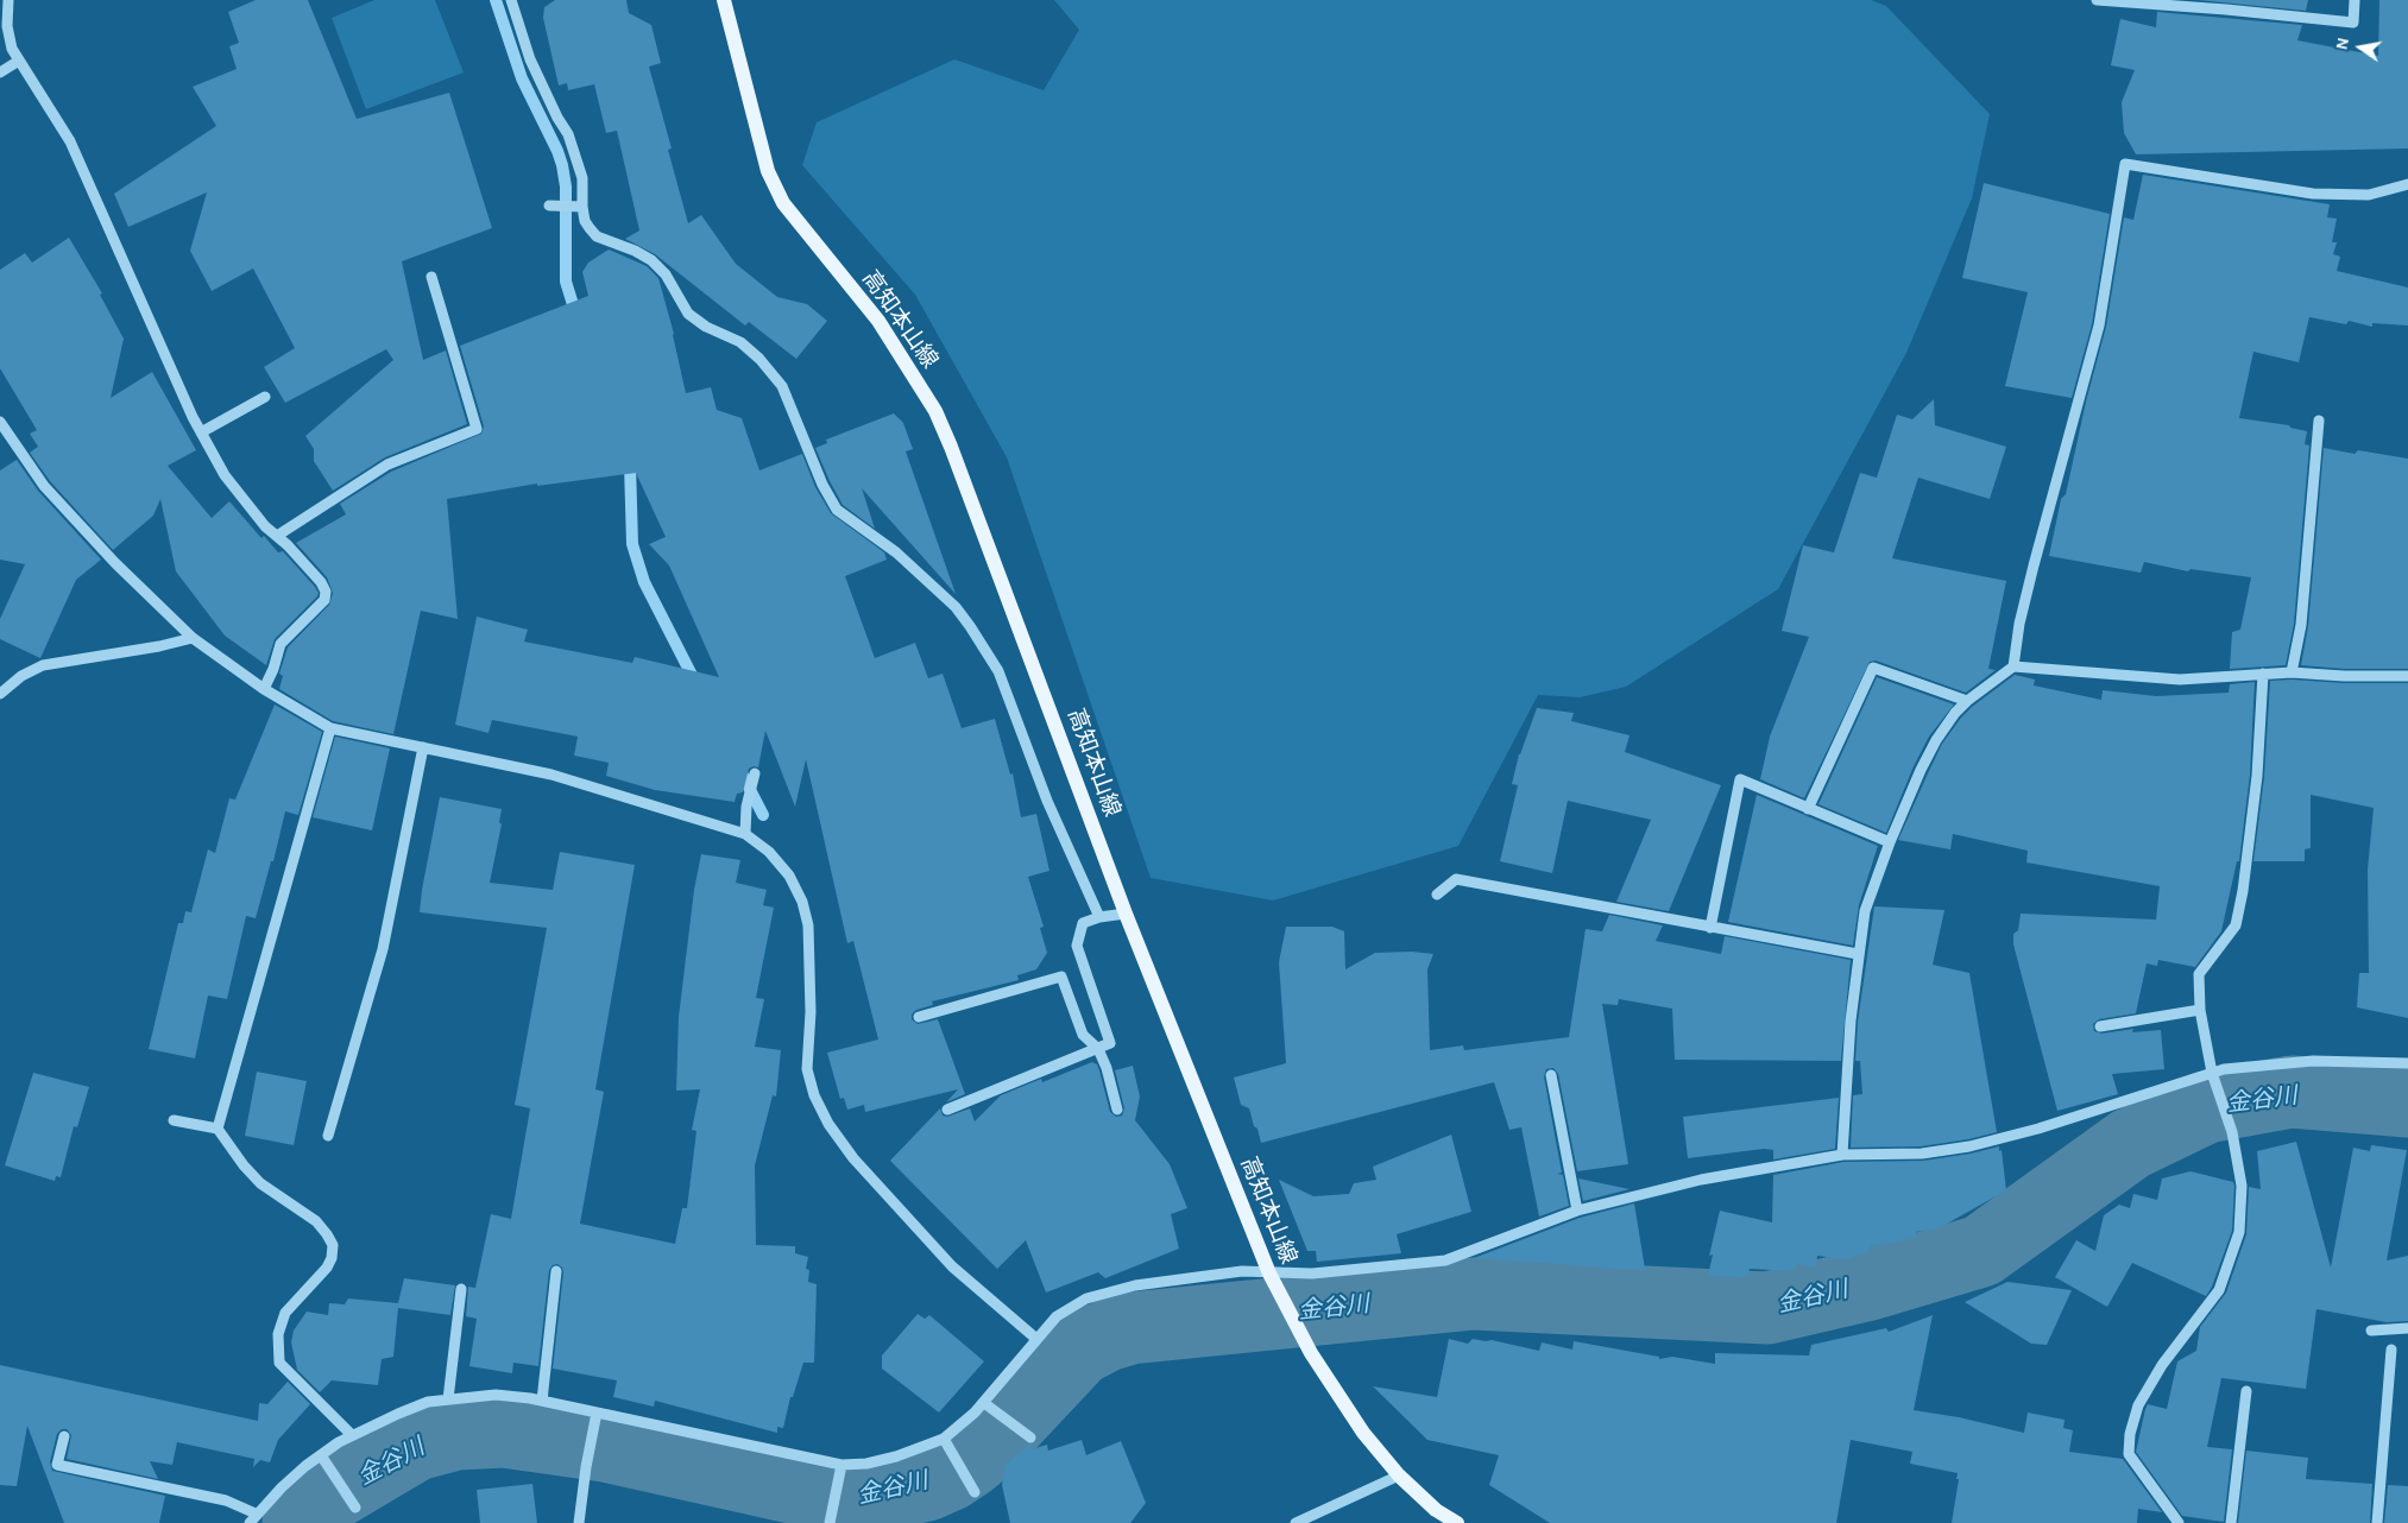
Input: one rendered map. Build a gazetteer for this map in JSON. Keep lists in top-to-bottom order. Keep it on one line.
{"streets":{"main road":["高知本山線"]},"water":["金谷川"],"north":"left"}
